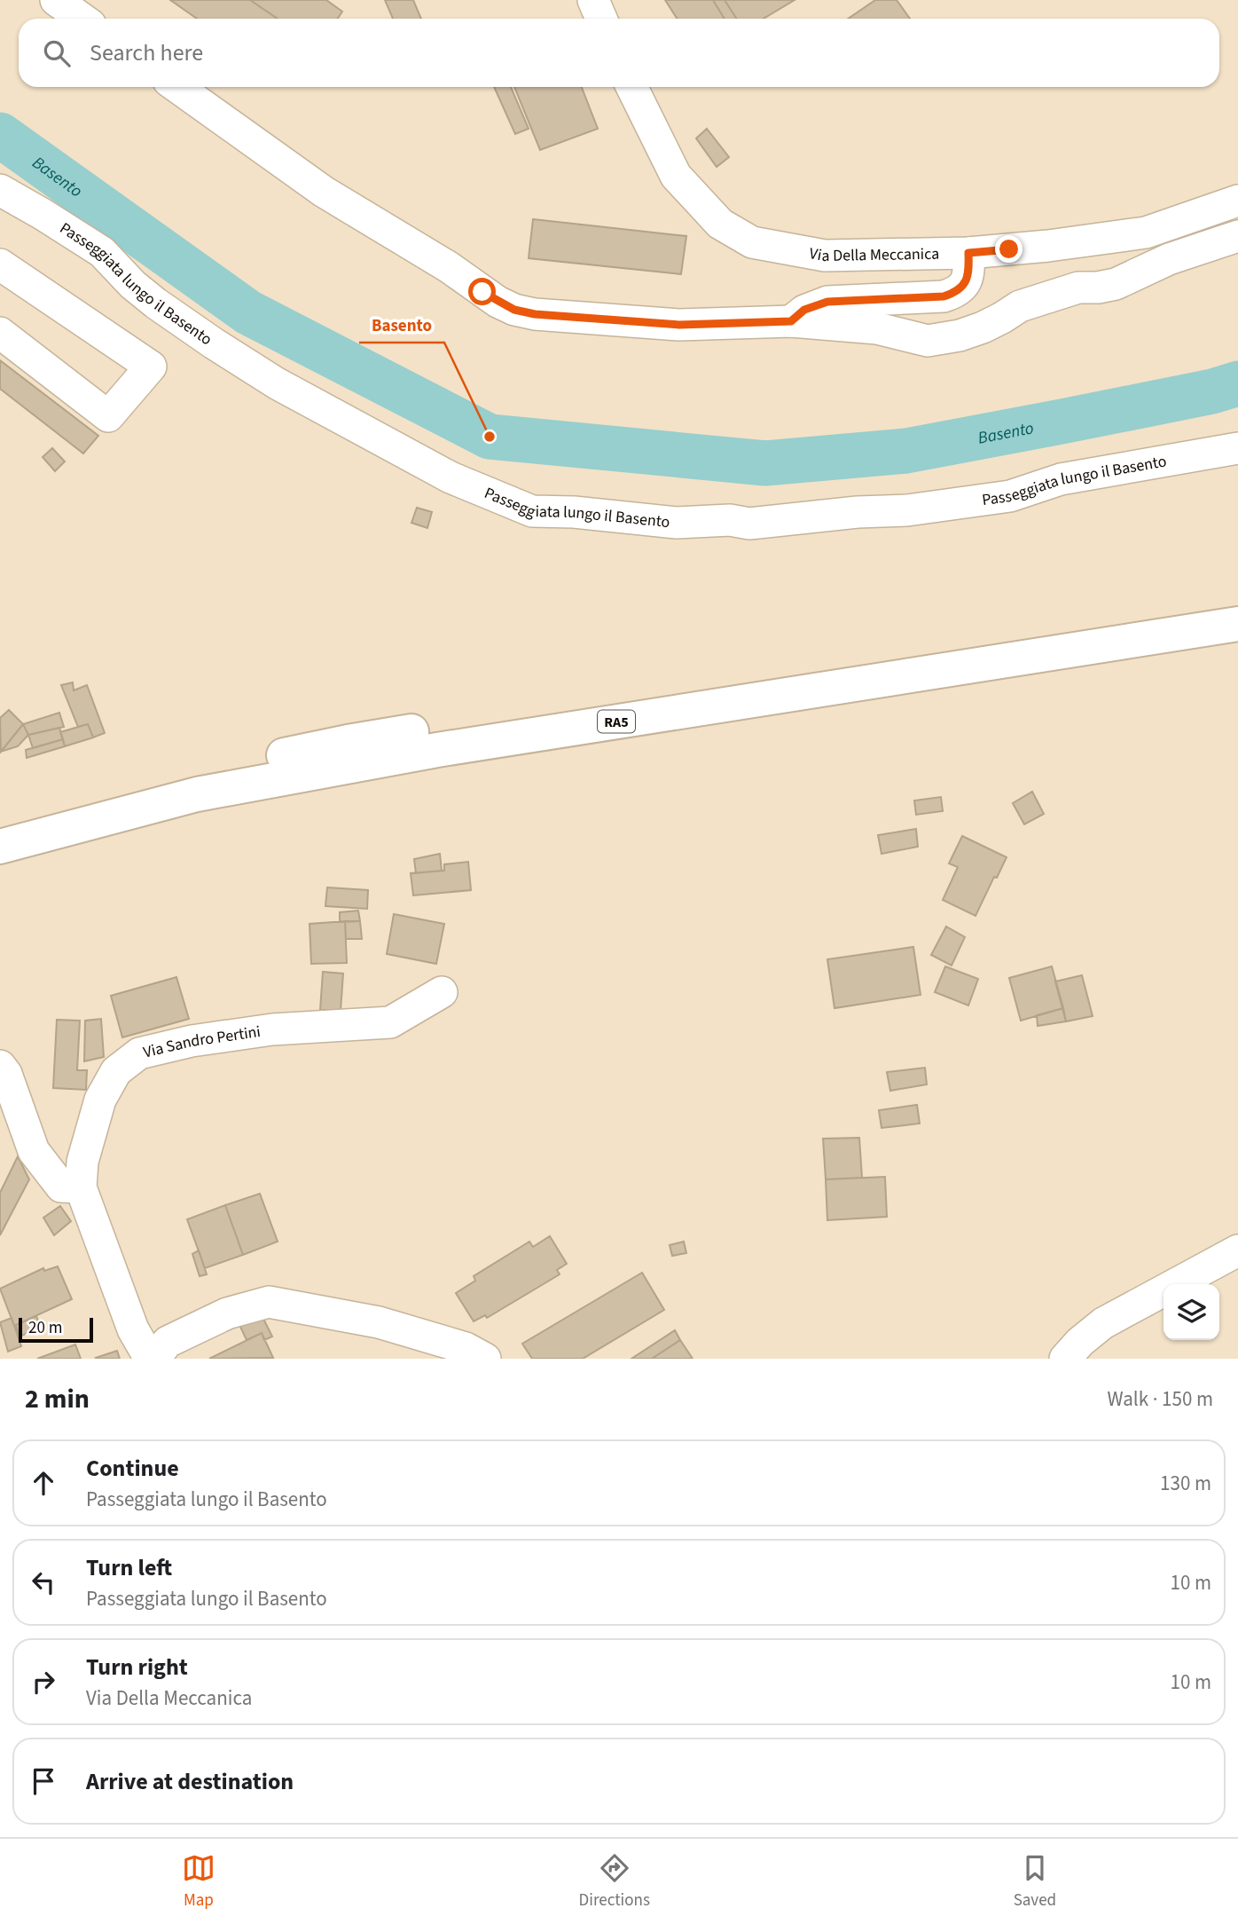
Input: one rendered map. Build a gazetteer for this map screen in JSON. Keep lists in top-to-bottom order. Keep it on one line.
{"streets":{"highway":["RA5"],"street":["Via Della Meccanica","Passeggiata lungo il Basento","Via Sandro Pertini"]},"water":["Basento"],"places":["Basento"],"scale_bar":"20 m","page":{"search":"Search here","scale":"20 m","heading":["2 min","Walk · 150 m"],"list":[["Continue","Passeggiata lungo il Basento","130 m"],["Turn left","Passeggiata lungo il Basento","10 m"],["Turn right","Via Della Meccanica","10 m"],"Arrive at destination"],"nav":["Map","Directions","Saved"]}}
